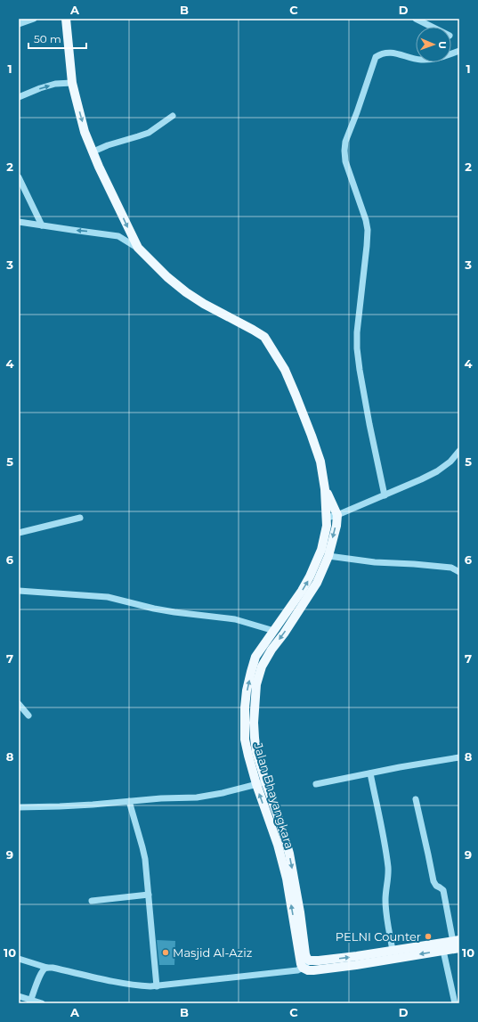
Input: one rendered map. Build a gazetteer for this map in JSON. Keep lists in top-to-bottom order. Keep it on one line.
{"streets":{"main road":["Jalan Bhayangkara"]},"places":["PELNI Counter","Masjid Al-Aziz"],"scale_bar":"50 m","north":"right","grid":{"columns":["A","B","C","D"],"rows":["1","2","3","4","5","6","7","8","9","10"]}}
